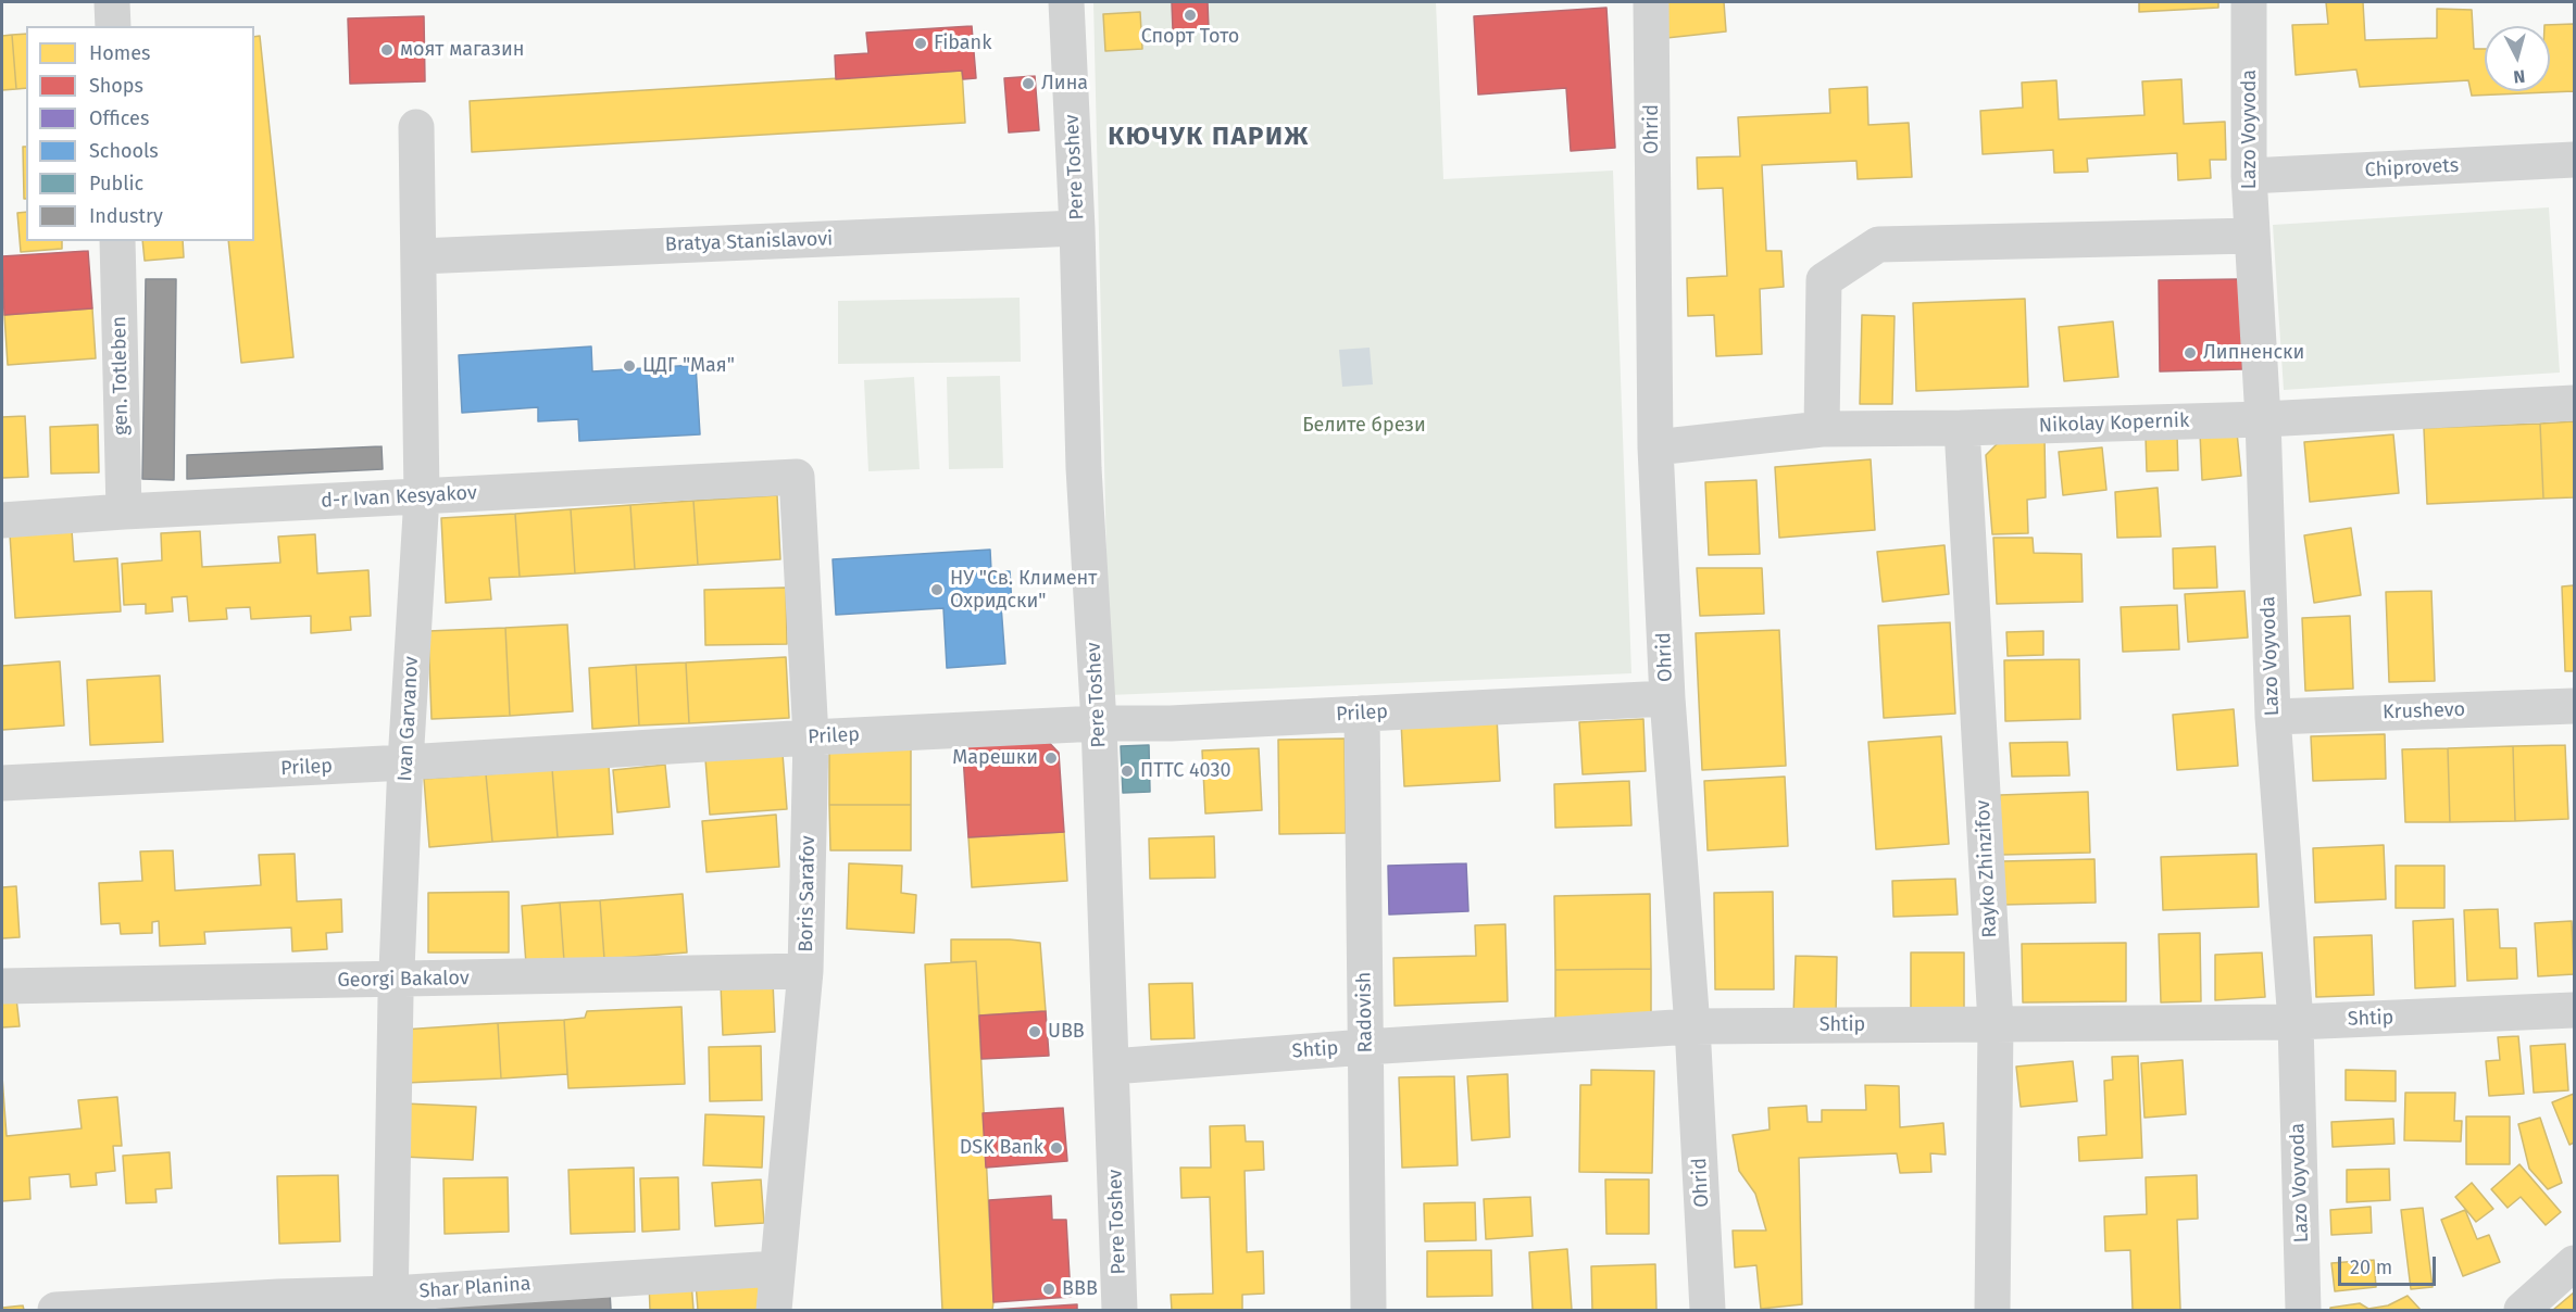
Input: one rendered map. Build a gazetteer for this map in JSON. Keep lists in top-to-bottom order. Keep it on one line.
{"streets":{"street":["Ohrid","Lazo Voyvoda","Pere Toshev","Chiprovets","Bratya Stanislavovi","gen. Totleben","Nikolay Kopernik","d-r Ivan Kesyakov","Krushevo","Prilep","Ivan Garvanov","Rayko Zhinzifov","Boris Sarafov","Georgi Bakalov","Radovish","Shtip","Shar Planina"]},"crossings":[["Ohrid","Nikolay Kopernik"],["Ohrid","Prilep"],["Ohrid","Shtip"],["Lazo Voyvoda","Chiprovets"],["Lazo Voyvoda","Nikolay Kopernik"],["Lazo Voyvoda","Krushevo"],["Lazo Voyvoda","Shtip"],["Pere Toshev","Bratya Stanislavovi"],["Pere Toshev","Prilep"],["Pere Toshev","Shtip"],["Bratya Stanislavovi","Ivan Garvanov"],["gen. Totleben","d-r Ivan Kesyakov"],["Nikolay Kopernik","Rayko Zhinzifov"],["d-r Ivan Kesyakov","Ivan Garvanov"],["d-r Ivan Kesyakov","Boris Sarafov"],["Prilep","Ivan Garvanov"],["Prilep","Boris Sarafov"],["Prilep","Radovish"],["Ivan Garvanov","Georgi Bakalov"],["Ivan Garvanov","Shar Planina"],["Rayko Zhinzifov","Shtip"],["Boris Sarafov","Georgi Bakalov"],["Boris Sarafov","Shar Planina"],["Radovish","Shtip"]],"districts":["КЮЧУК ПАРИЖ"],"parks":["Белите брези"],"places":["Спорт Тото","Fibank","моят магазин","Лина","Липненски","ЦДГ \"Мая\"","НУ \"Св. Климент Охридски\"","Марешки","ПТТС 4030","UBB","DSK Bank","BBB"],"legend":["Homes","Shops","Offices","Schools","Public","Industry"],"scale_bar":"20 m","north":"bottom"}
